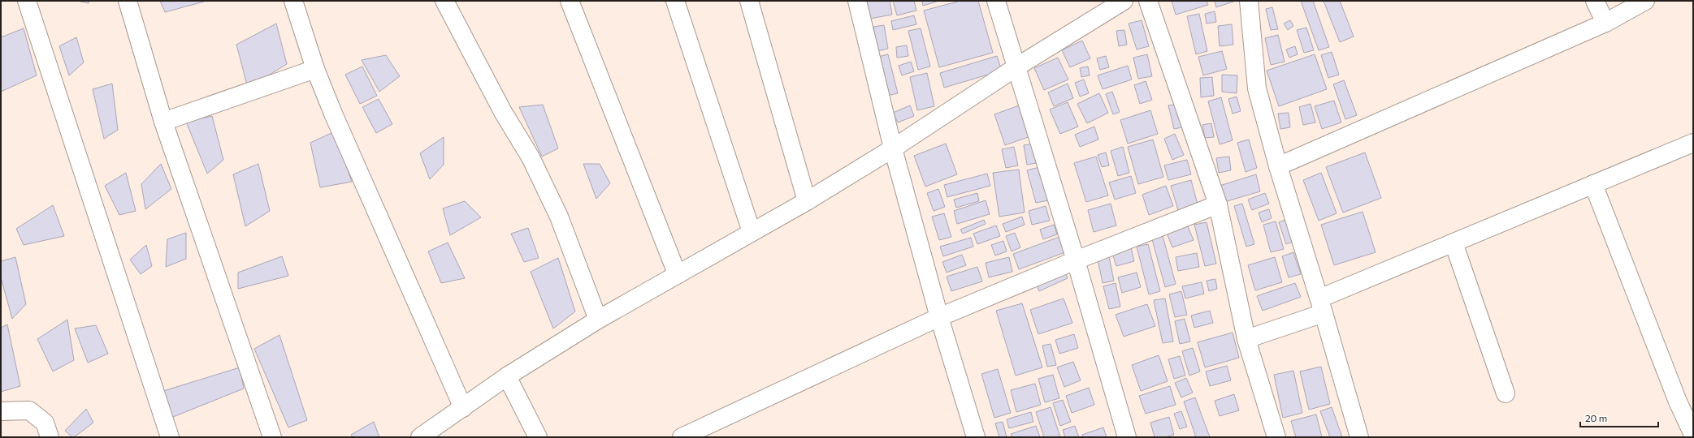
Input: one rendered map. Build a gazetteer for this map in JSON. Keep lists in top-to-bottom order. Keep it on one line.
{"scale_bar":"20 m"}
